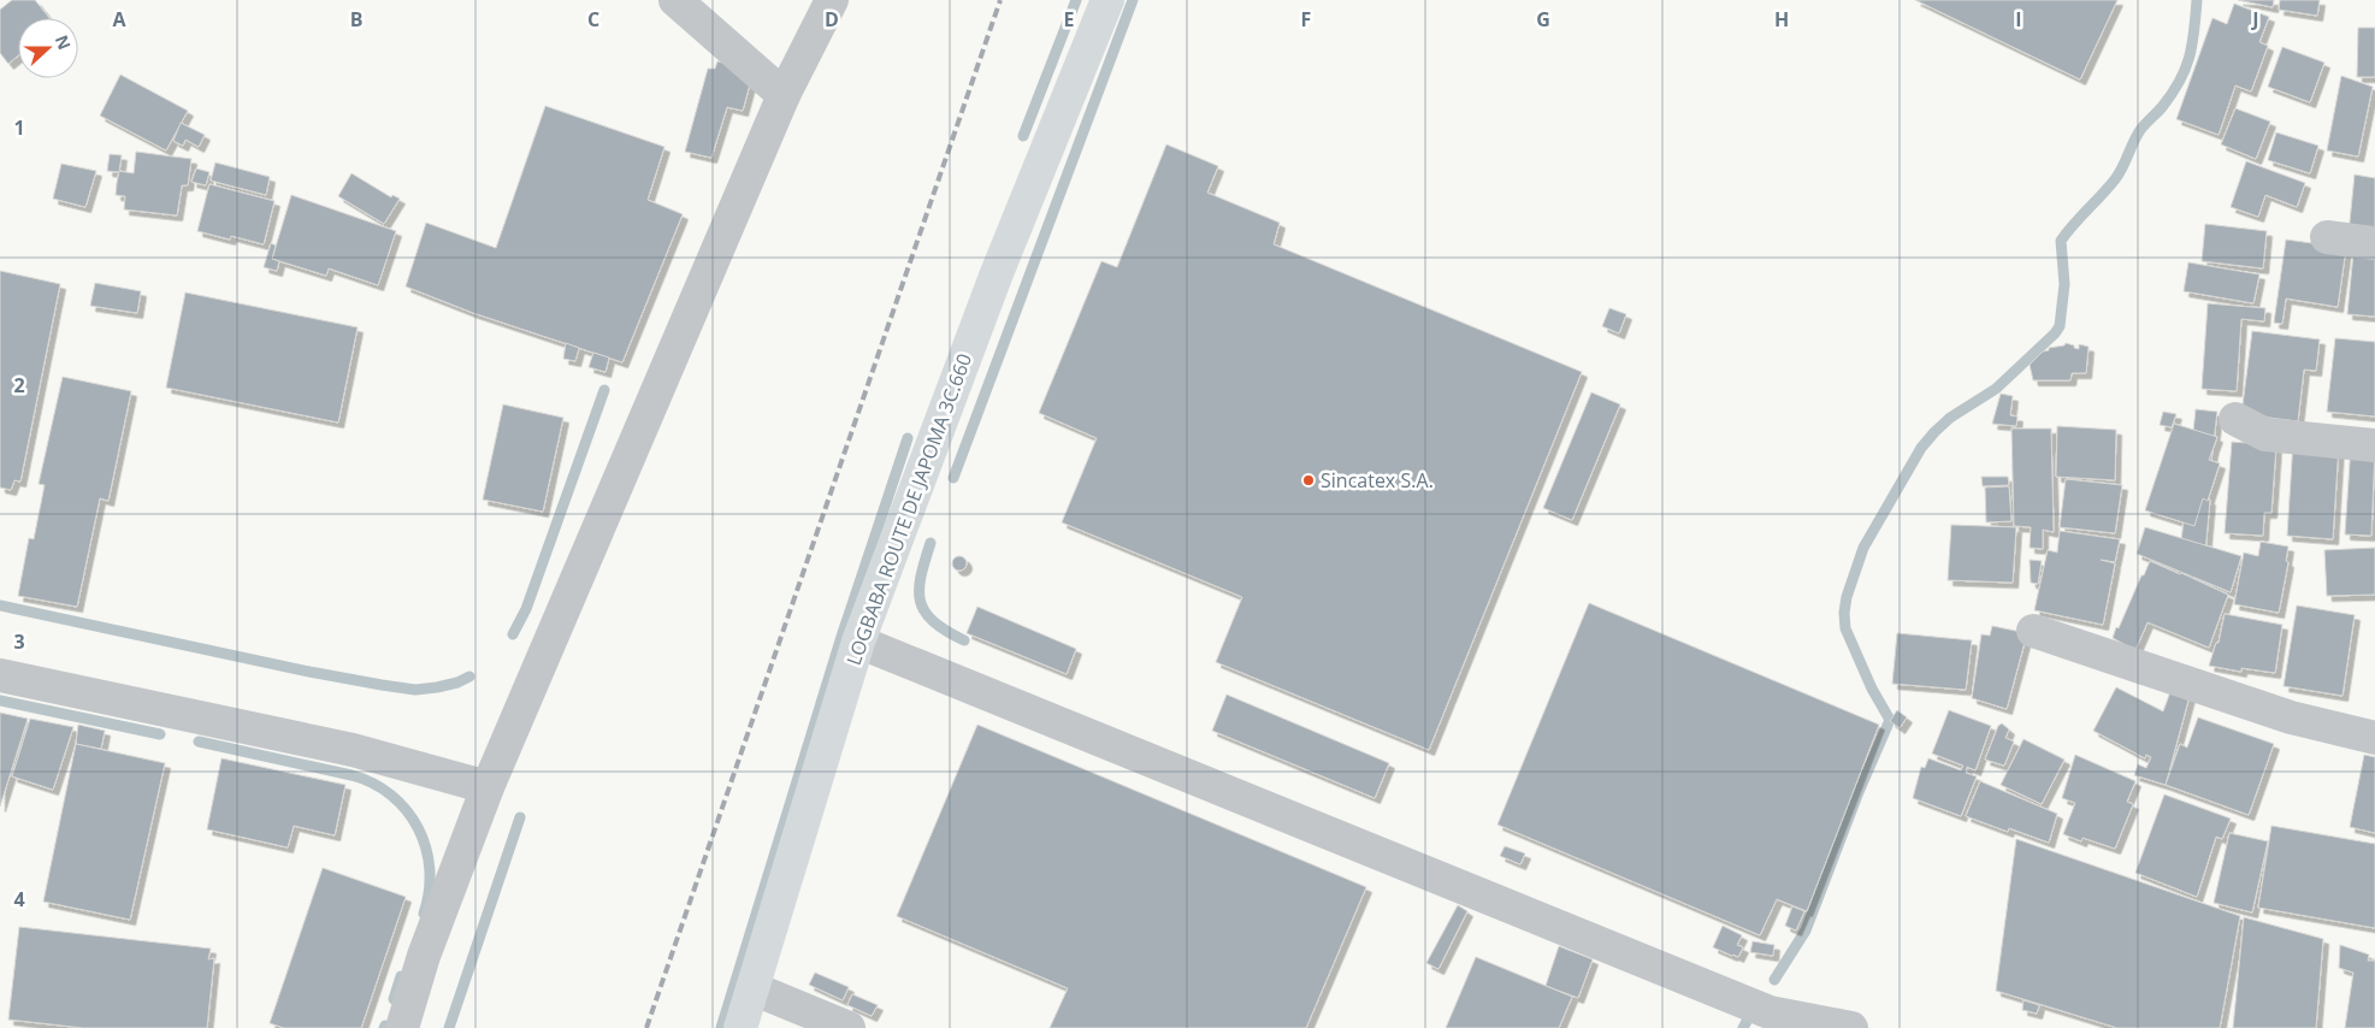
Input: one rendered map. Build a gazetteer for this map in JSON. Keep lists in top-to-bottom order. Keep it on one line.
{"streets":{"main road":["LOGBABA ROUTE DE JAPOMA 3C.660"]},"places":["Sincatex S.A."],"north":"right","grid":{"columns":["A","B","C","D","E","F","G","H","I","J"],"rows":["1","2","3","4"]}}
